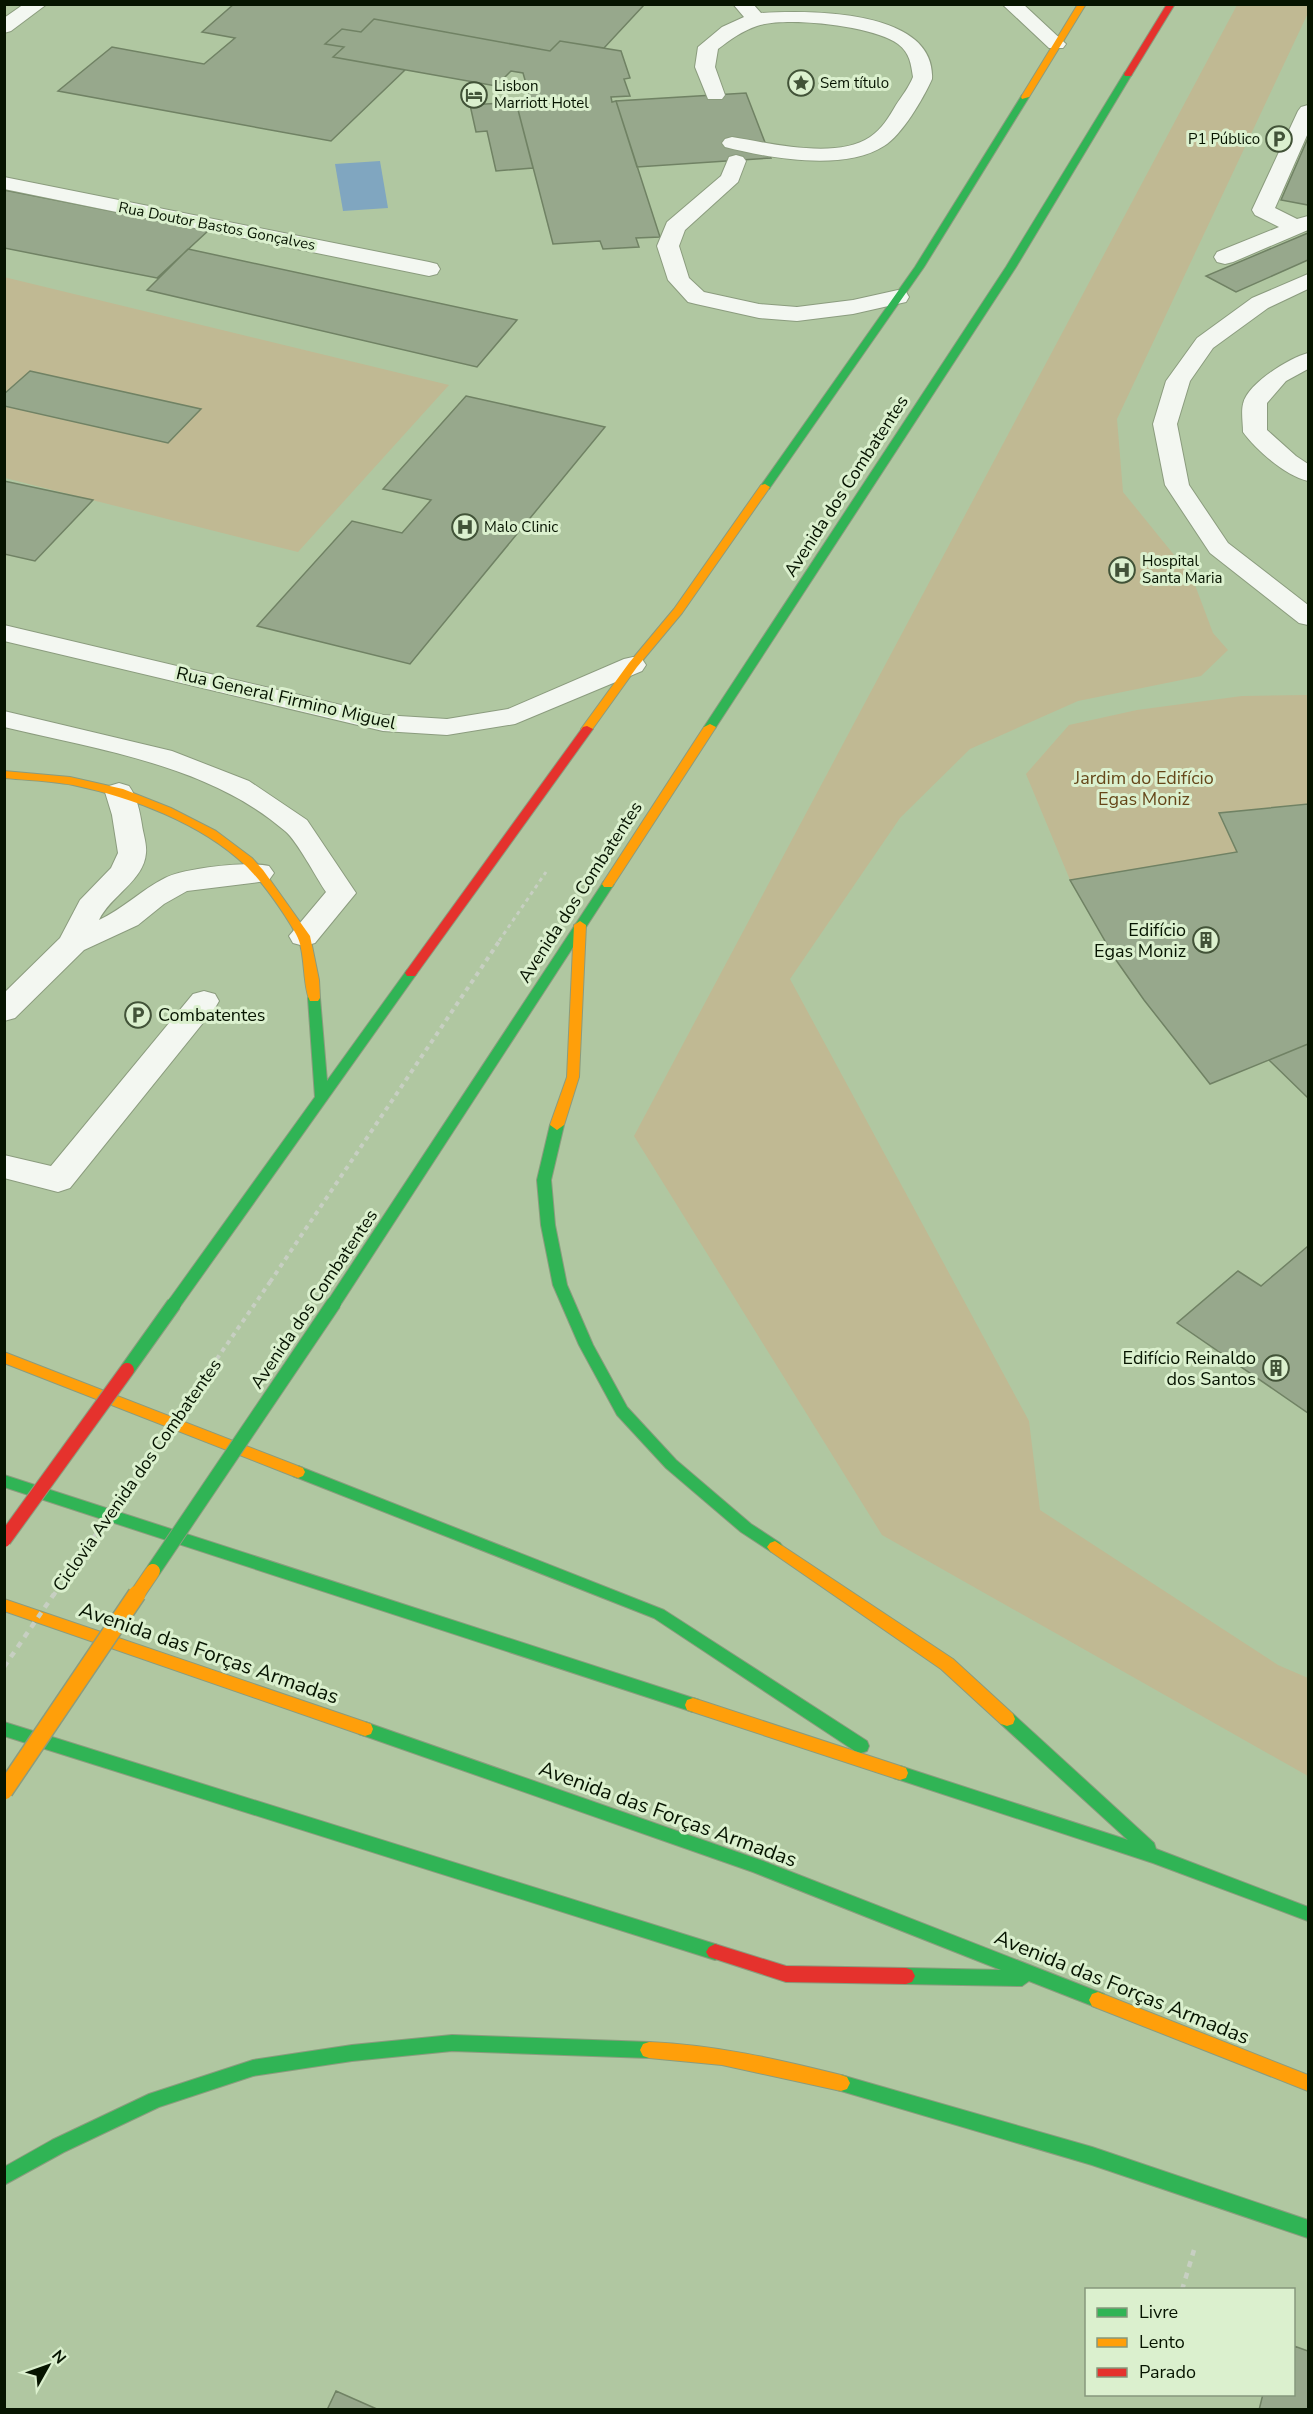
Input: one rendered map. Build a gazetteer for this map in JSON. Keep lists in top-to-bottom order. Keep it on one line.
{"streets":{"main road":["Avenida dos Combatentes","Avenida das Forças Armadas"],"street":["Rua Doutor Bastos Gonçalves","Rua General Firmino Miguel"],"path":["Ciclovia Avenida dos Combatentes"]},"parks":["Jardim do Edifício Egas Moniz"],"places":{"place":["Sem título"],"hotel":["Lisbon Marriott Hotel"],"parking":["P1 Público","Combatentes"],"hospital":["Malo Clinic","Hospital Santa Maria"],"building":["Edifício Egas Moniz","Edifício Reinaldo dos Santos"]},"legend":["Livre","Lento","Parado"],"north":"top right"}
